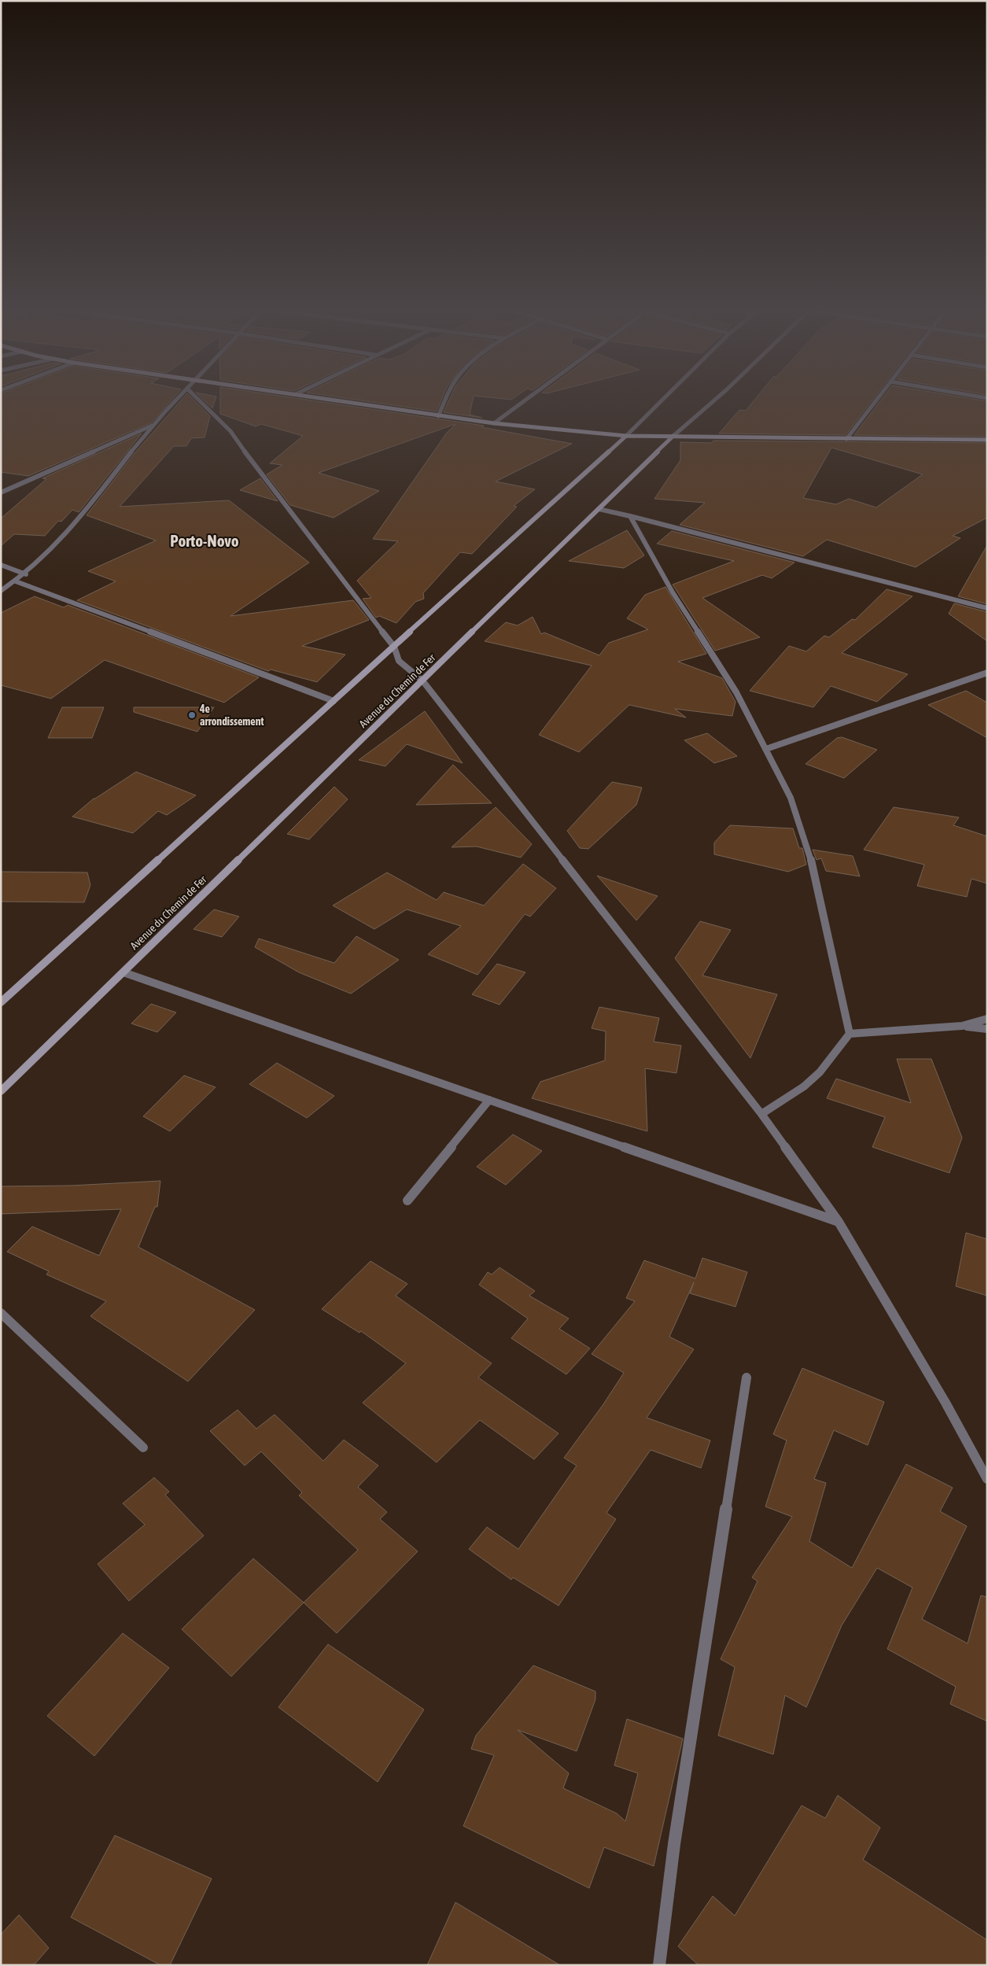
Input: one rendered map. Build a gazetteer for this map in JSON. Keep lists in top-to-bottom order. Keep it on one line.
{"streets":{"main road":["Avenue du Chemin de Fer"]},"districts":["Porto-Novo"],"places":["4e arrondissement"]}
